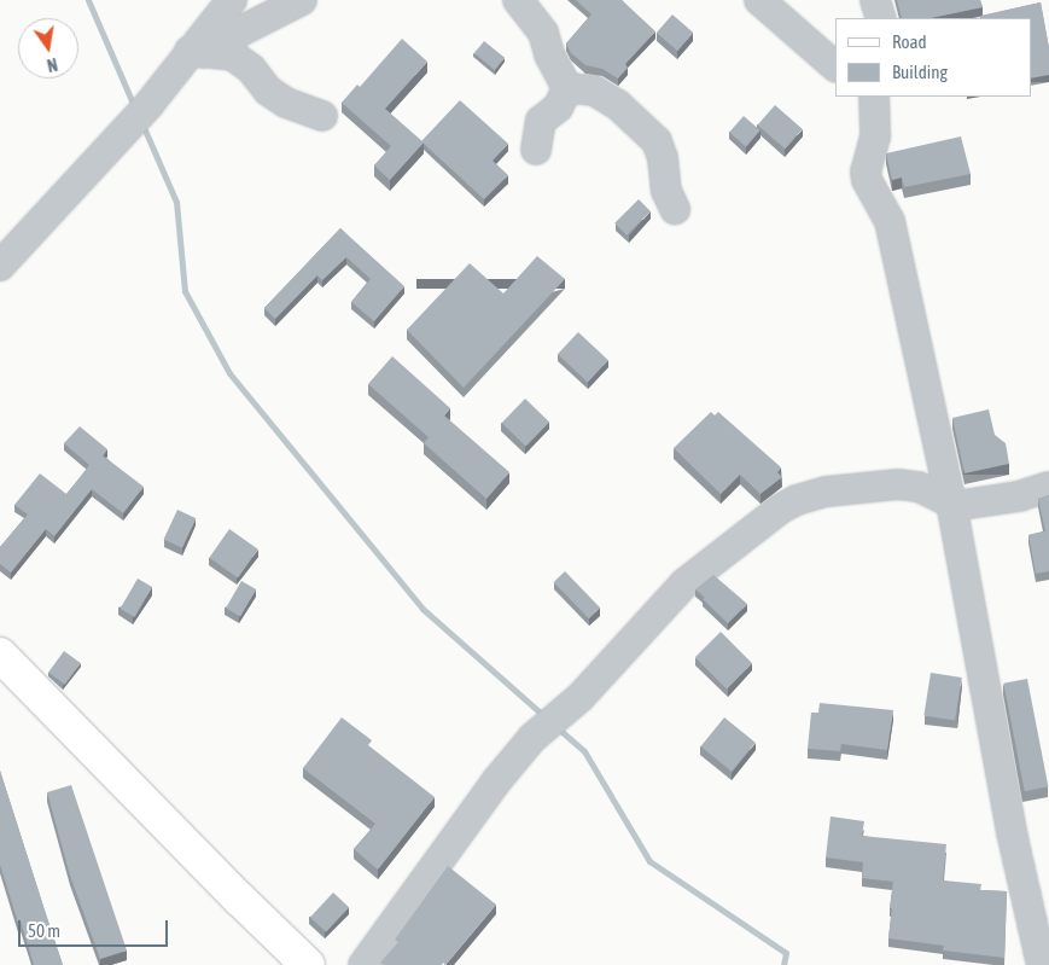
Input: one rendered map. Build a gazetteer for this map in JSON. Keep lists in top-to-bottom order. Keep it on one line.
{"legend":["Road","Building"],"scale_bar":"50 m","north":"bottom"}
